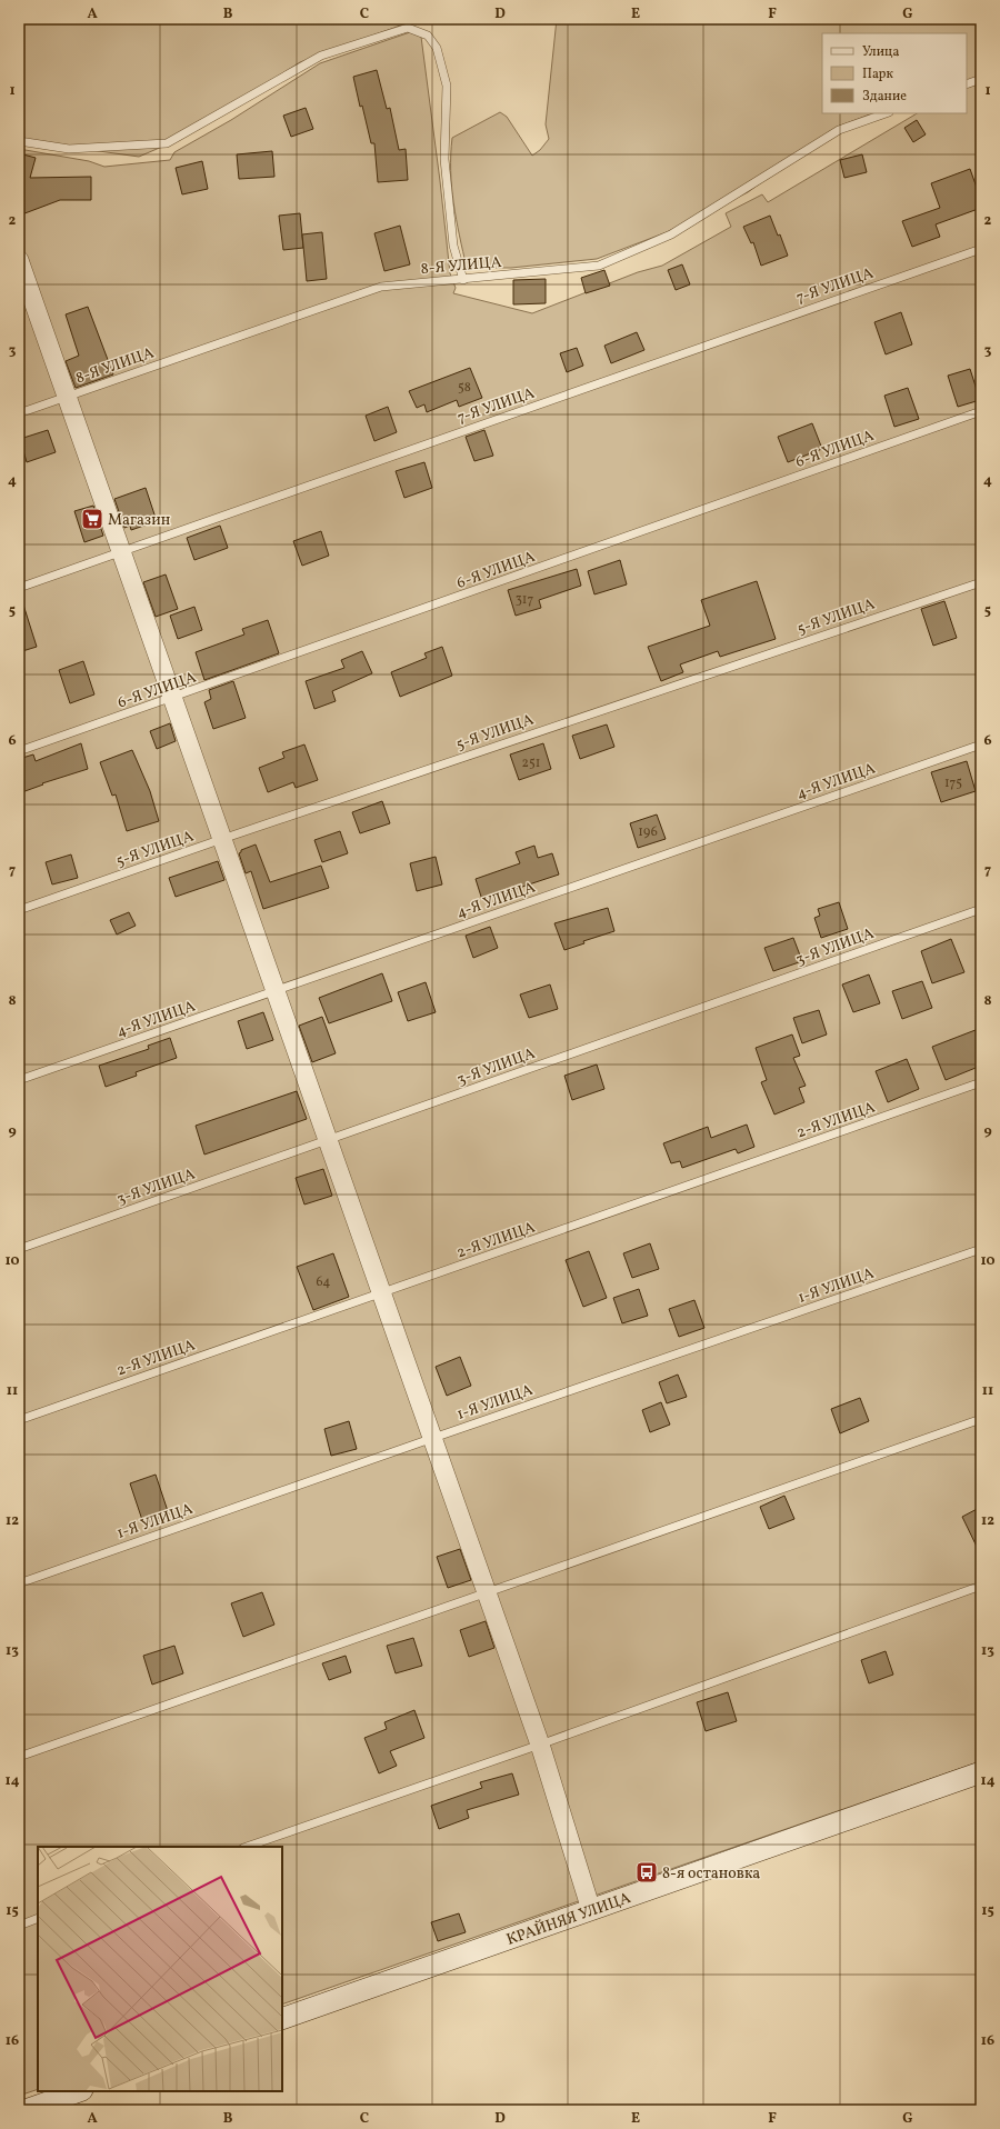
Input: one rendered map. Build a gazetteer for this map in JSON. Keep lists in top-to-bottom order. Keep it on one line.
{"streets":{"main road":["КРАЙНЯЯ УЛИЦА"],"lane":["8-Я УЛИЦА","7-Я УЛИЦА","6-Я УЛИЦА","5-Я УЛИЦА","4-Я УЛИЦА","3-Я УЛИЦА","2-Я УЛИЦА","1-Я УЛИЦА"]},"places":{"supermarket":["Магазин"],"bus stop":["8-я остановка"]},"house_numbers":["58","317","251","175","196","64"],"legend":["Улица","Парк","Здание"],"grid":{"columns":["A","B","C","D","E","F","G"],"rows":["1","2","3","4","5","6","7","8","9","10","11","12","13","14","15","16"]}}
